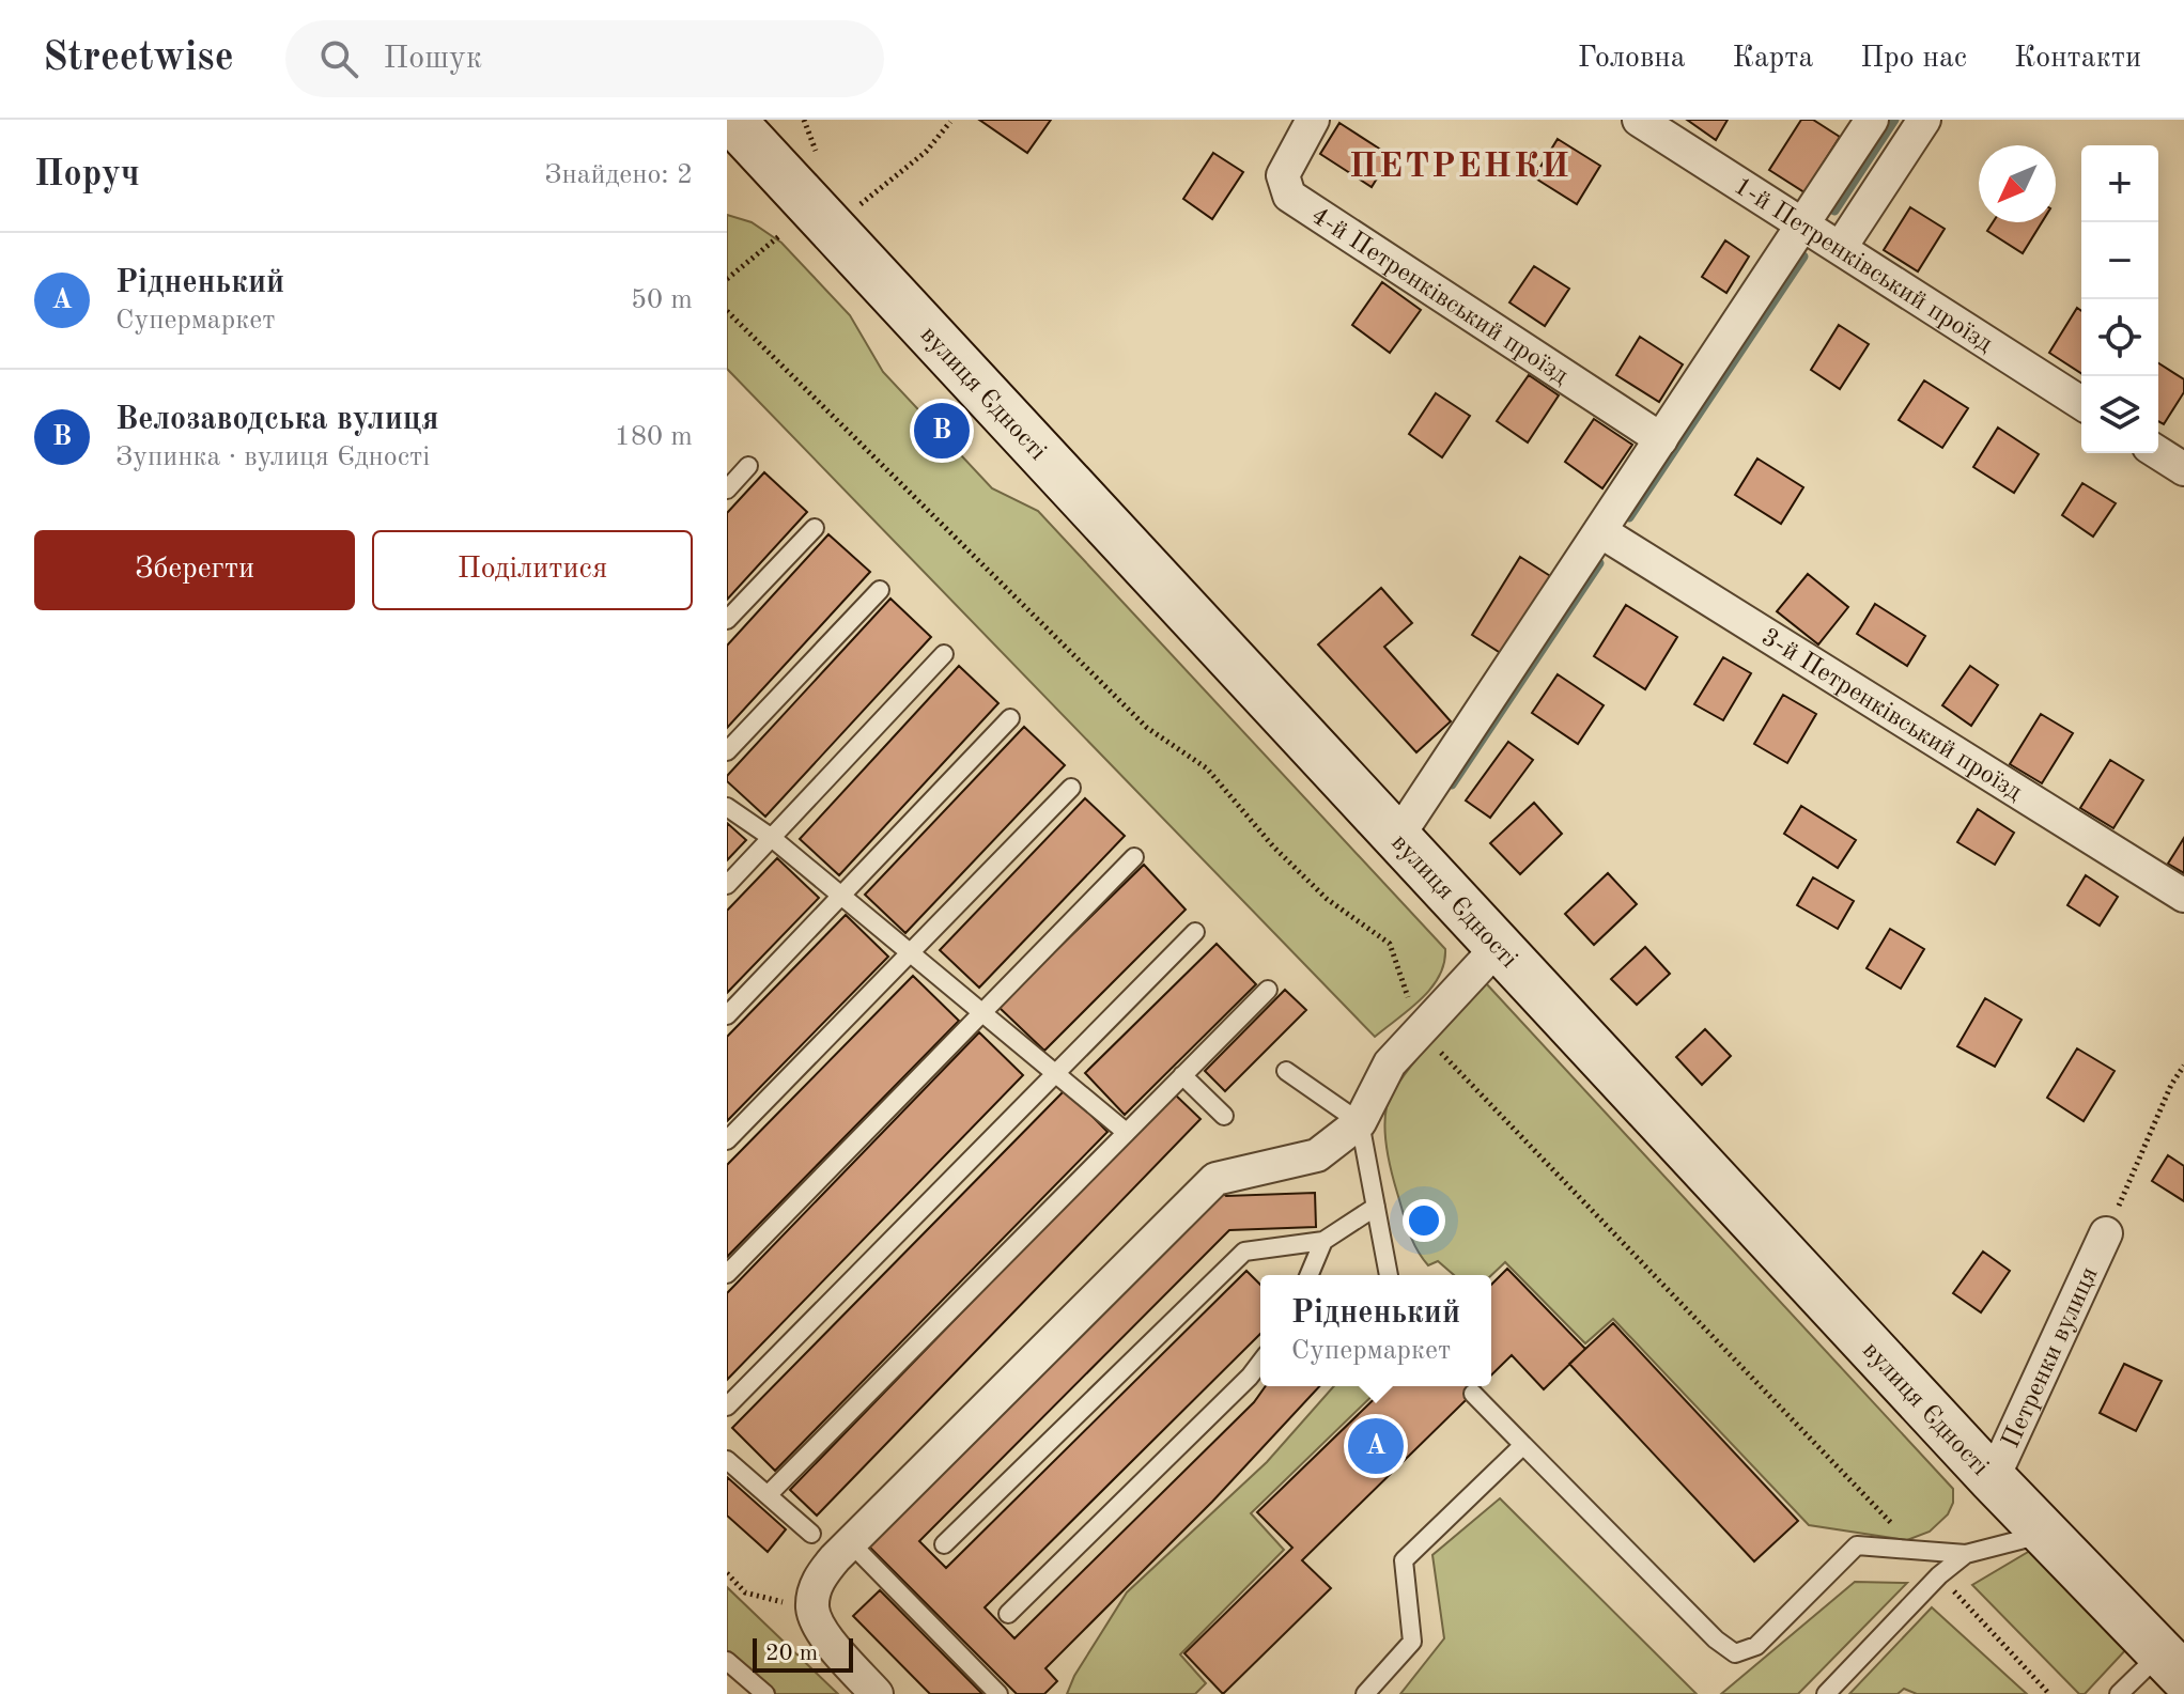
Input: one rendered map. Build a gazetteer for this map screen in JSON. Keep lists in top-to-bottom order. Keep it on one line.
{"streets":{"street":["1-й Петренківський проїзд","4-й Петренківський проїзд","вулиця Єдності","3-й Петренківський проїзд","Петренки вулиця"]},"crossings":[["вулиця Єдності","Петренки вулиця"]],"districts":["ПЕТРЕНКИ"],"scale_bar":"20 m","north":"bottom left","page":{"header":"Streetwise","search":"Пошук","nav":["Головна","Карта","Про нас","Контакти"],"heading":["Поруч","Знайдено: 2"],"map_buttons":["+","−"],"list":[{"mark":"A","name":"Рідненький","note":"Супермаркет","value":"50 m"},{"mark":"B","name":"Велозаводська вулиця","note":"Зупинка · вулиця Єдності","value":"180 m"}],"pins":["B","A"],"buttons":["Зберегти","Поділитися"],"popup":["Рідненький","Супермаркет"],"scale":"20 m"}}
